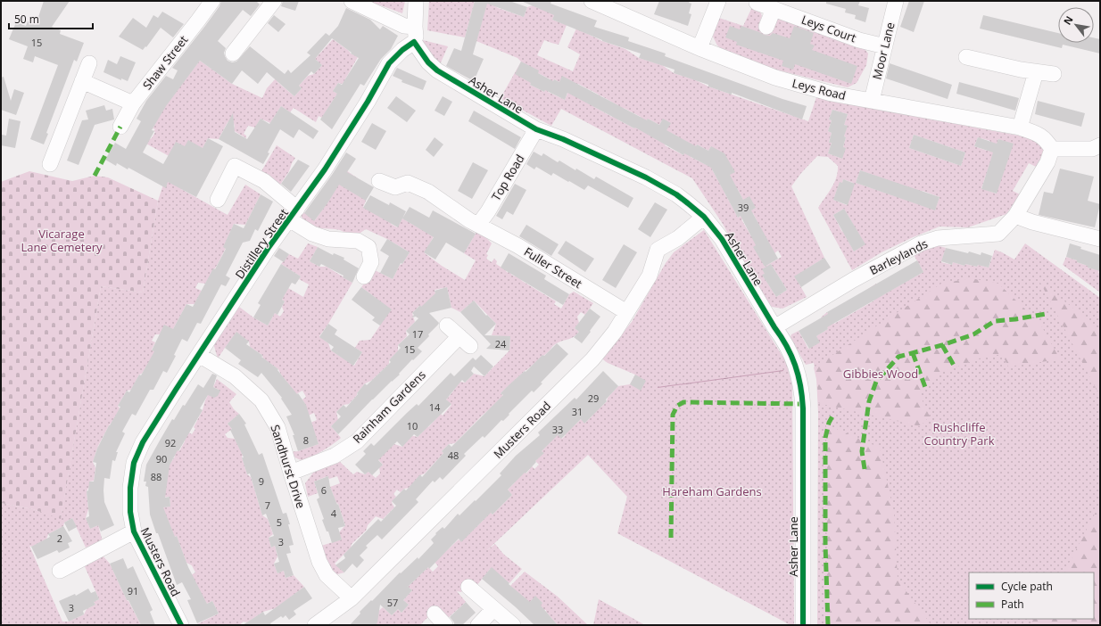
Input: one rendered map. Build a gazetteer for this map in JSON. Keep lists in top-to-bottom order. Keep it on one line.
{"streets":{"street":["Leys Court","Moor Lane","Shaw Street","Leys Road","Asher Lane","Top Road","Distillery Street","Barleylands","Fuller Street","Rainham Gardens","Musters Road","Sandhurst Drive"]},"crossings":[["Leys Court","Moor Lane"],["Moor Lane","Leys Road"],["Leys Road","Barleylands"],["Asher Lane","Top Road"],["Asher Lane","Distillery Street"],["Asher Lane","Barleylands"],["Asher Lane","Musters Road"],["Top Road","Fuller Street"],["Distillery Street","Musters Road"],["Distillery Street","Sandhurst Drive"],["Fuller Street","Musters Road"],["Rainham Gardens","Sandhurst Drive"],["Musters Road","Sandhurst Drive"]],"parks":["Vicarage Lane Cemetery","Gibbies Wood","Rushcliffe Country Park","Hareham Gardens"],"house_numbers":["15","39","17","24","15","29","14","31","10","33","8","92","48","90","88","9","6","7","4","5","2","3","91","57","3"],"legend":["Cycle path","Path"],"scale_bar":"50 m","north":"top left"}
